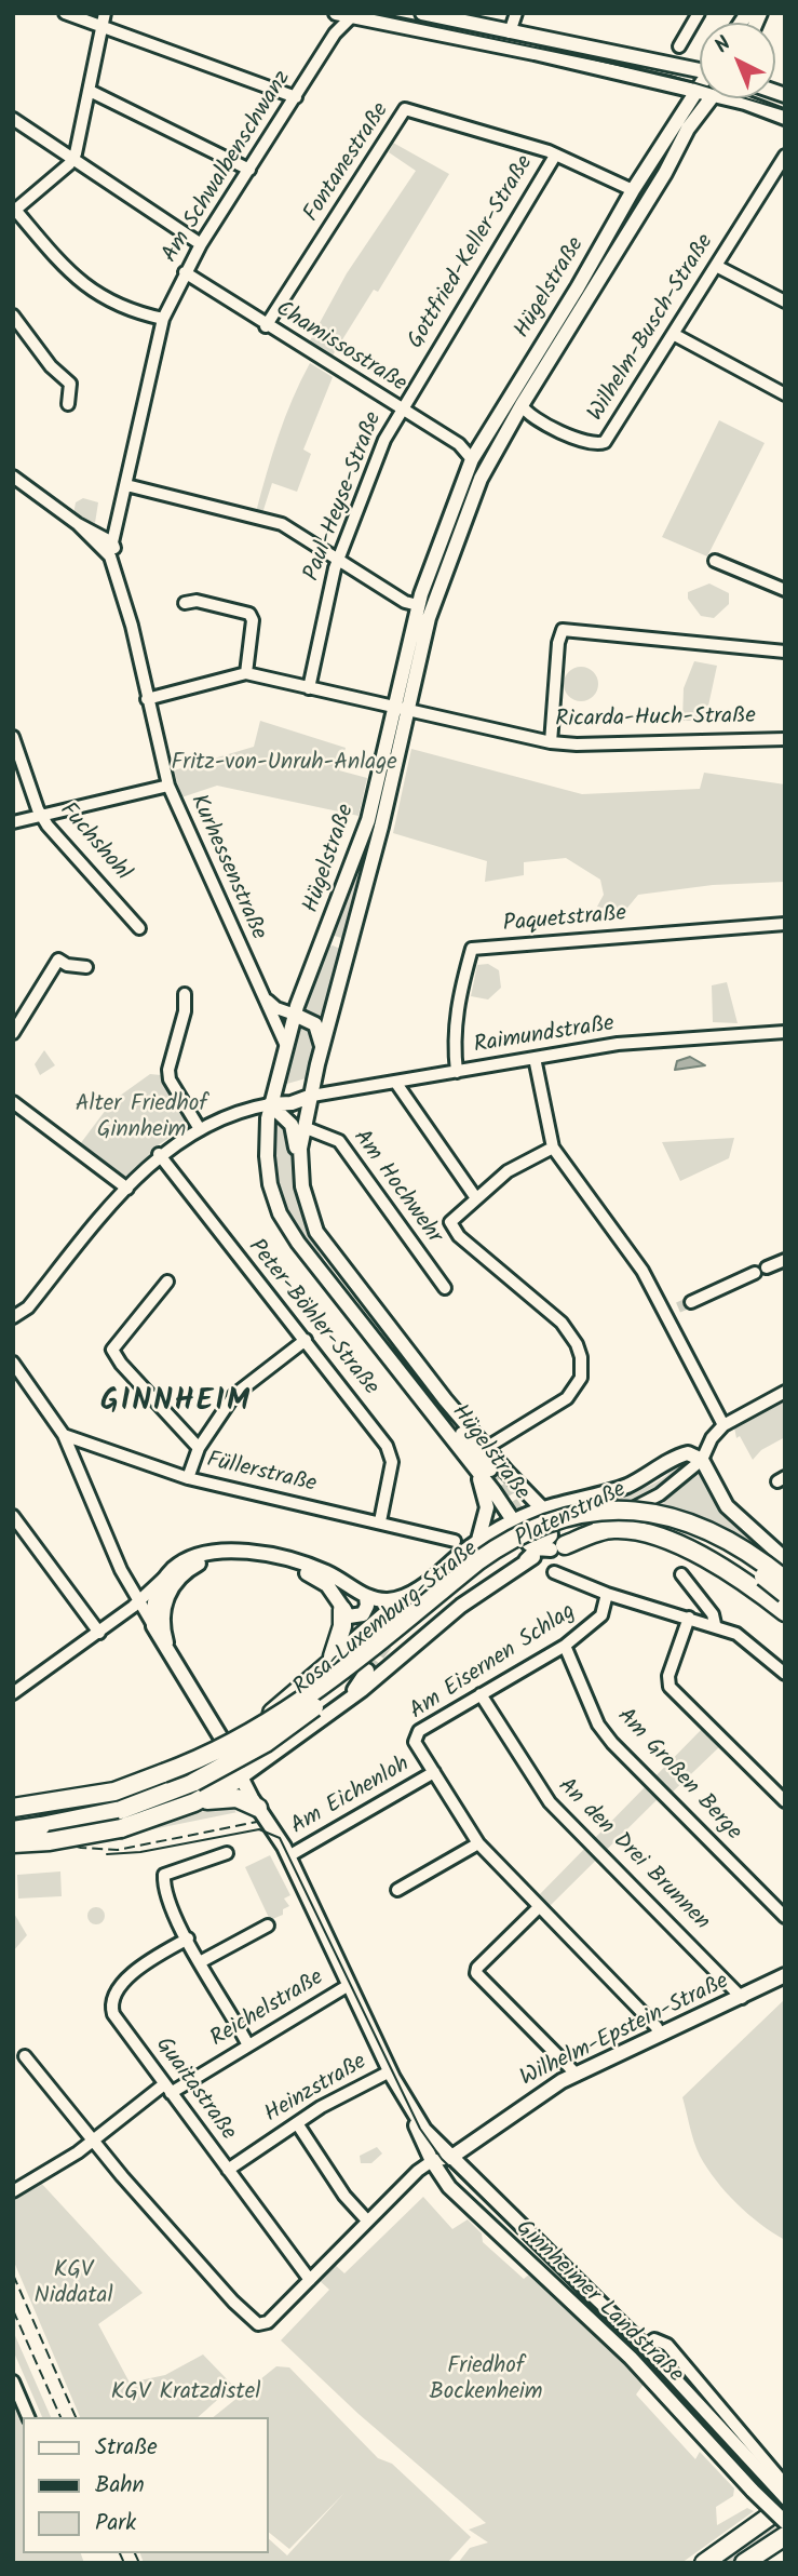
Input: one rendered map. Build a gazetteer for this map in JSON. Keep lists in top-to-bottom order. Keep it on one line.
{"streets":{"highway":["Rosa-Luxemburg-Straße"],"main road":["Hügelstraße","Platenstraße","Wilhelm-Epstein-Straße","Ginnheimer Landstraße"],"street":["Fontanestraße","Am Schwalbenschwanz","Gottfried-Keller-Straße","Wilhelm-Busch-Straße","Chamissostraße","Paul-Heyse-Straße","Ricarda-Huch-Straße","Fuchshohl","Kurhessenstraße","Paquetstraße","Raimundstraße","Am Hochwehr","Peter-Böhler-Straße","Füllerstraße","Am Eisernen Schlag","Am Großen Berge","Am Eichenloh","An den Drei Brunnen","Reichelstraße","Guaitastraße","Heinzstraße"]},"crossings":[["Fontanestraße","Gottfried-Keller-Straße"],["Fontanestraße","Hügelstraße"],["Fontanestraße","Chamissostraße"],["Am Schwalbenschwanz","Chamissostraße"],["Am Schwalbenschwanz","Kurhessenstraße"],["Gottfried-Keller-Straße","Chamissostraße"],["Gottfried-Keller-Straße","Paul-Heyse-Straße"],["Hügelstraße","Wilhelm-Busch-Straße"],["Hügelstraße","Chamissostraße"],["Hügelstraße","Ricarda-Huch-Straße"],["Hügelstraße","Kurhessenstraße"],["Hügelstraße","Raimundstraße"],["Hügelstraße","Am Hochwehr"],["Hügelstraße","Platenstraße"],["Chamissostraße","Paul-Heyse-Straße"],["Paul-Heyse-Straße","Ricarda-Huch-Straße"],["Paquetstraße","Raimundstraße"],["Peter-Böhler-Straße","Füllerstraße"],["Füllerstraße","Ginnheimer Landstraße"],["Platenstraße","Ginnheimer Landstraße"],["Am Eisernen Schlag","Am Großen Berge"],["Am Eisernen Schlag","Am Eichenloh"],["Am Eisernen Schlag","An den Drei Brunnen"],["Am Eisernen Schlag","Wilhelm-Epstein-Straße"],["Am Eichenloh","Ginnheimer Landstraße"],["An den Drei Brunnen","Wilhelm-Epstein-Straße"],["Reichelstraße","Guaitastraße"],["Reichelstraße","Ginnheimer Landstraße"],["Wilhelm-Epstein-Straße","Ginnheimer Landstraße"],["Guaitastraße","Heinzstraße"],["Heinzstraße","Ginnheimer Landstraße"]],"districts":["GINNHEIM"],"parks":["Fritz-von-Unruh-Anlage","Alter Friedhof Ginnheim","KGV Niddatal","Friedhof Bockenheim","KGV Kratzdistel"],"legend":["Straße","Bahn","Park"],"north":"top left"}
